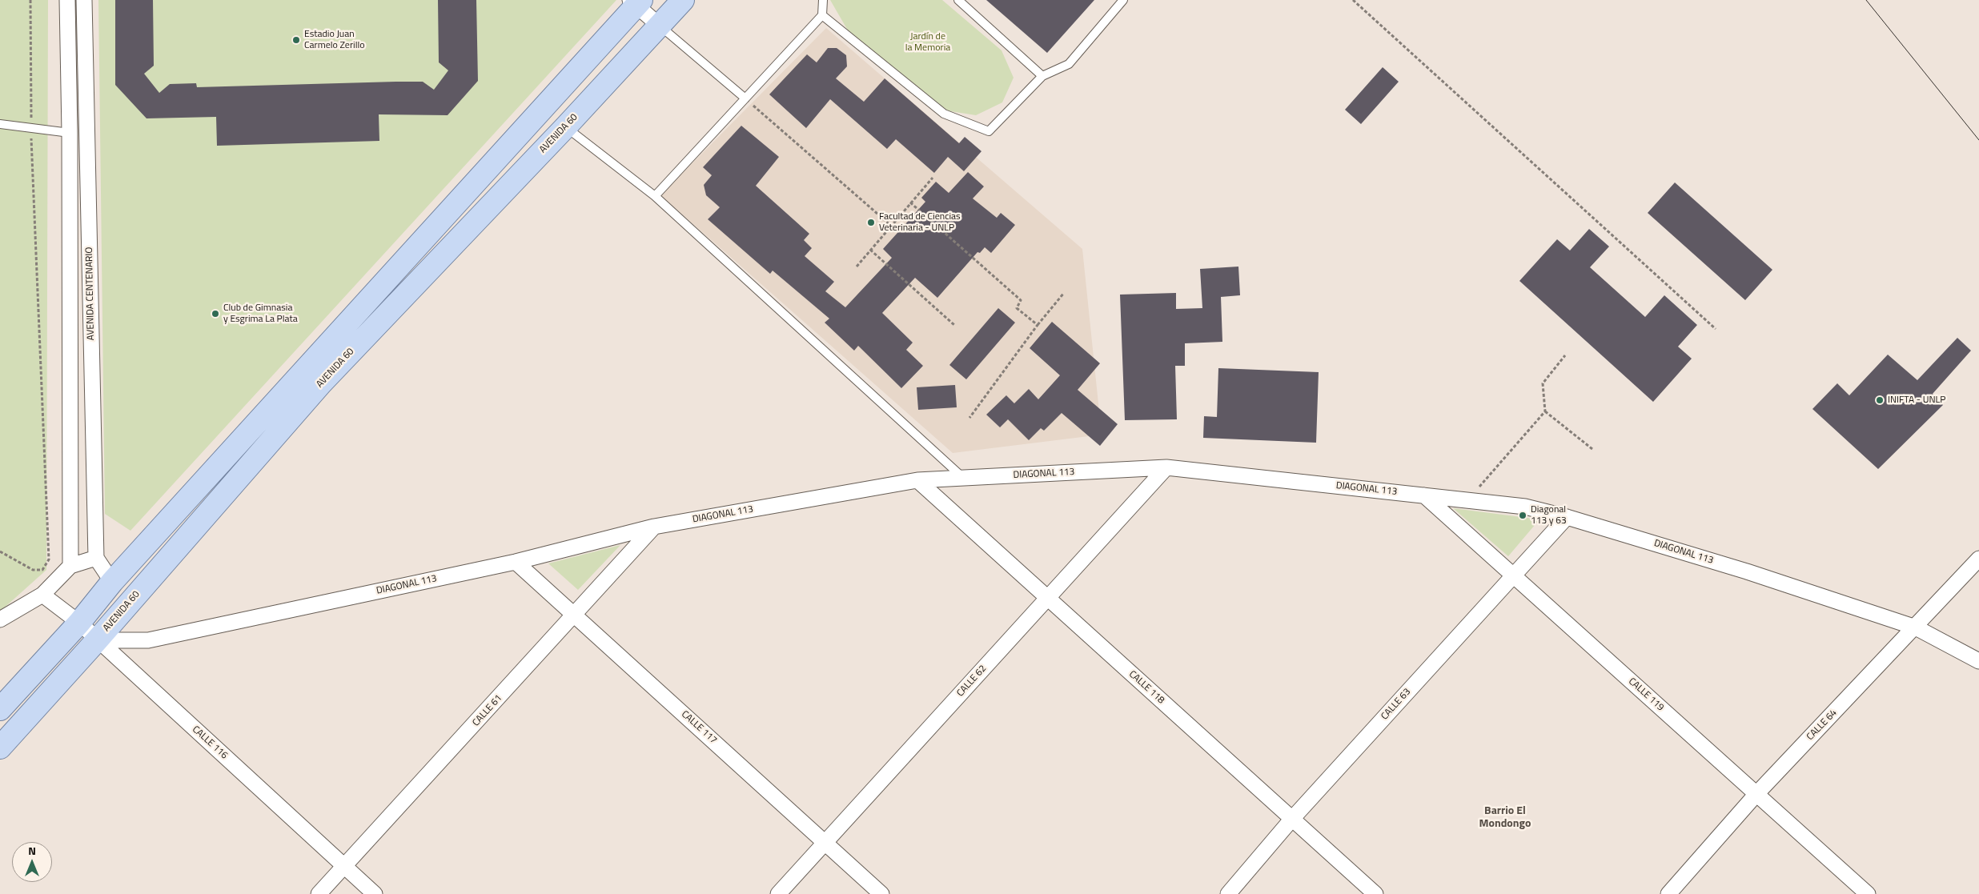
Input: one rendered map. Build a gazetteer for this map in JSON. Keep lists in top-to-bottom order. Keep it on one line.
{"streets":{"main road":["AVENIDA 60"],"street":["AVENIDA CENTENARIO","DIAGONAL 113","CALLE 62","CALLE 118","CALLE 119","CALLE 63","CALLE 61","CALLE 64","CALLE 117","CALLE 116"]},"crossings":[["AVENIDA 60","DIAGONAL 113"],["AVENIDA 60","CALLE 116"],["DIAGONAL 113","CALLE 62"],["DIAGONAL 113","CALLE 118"],["DIAGONAL 113","CALLE 119"],["DIAGONAL 113","CALLE 63"],["DIAGONAL 113","CALLE 61"],["DIAGONAL 113","CALLE 64"],["DIAGONAL 113","CALLE 117"],["DIAGONAL 113","CALLE 116"],["CALLE 62","CALLE 118"],["CALLE 62","CALLE 117"],["CALLE 118","CALLE 63"],["CALLE 119","CALLE 63"],["CALLE 119","CALLE 64"],["CALLE 61","CALLE 117"],["CALLE 61","CALLE 116"]],"districts":["Barrio El Mondongo"],"parks":["Jardín de la Memoria"],"places":["Estadio Juan Carmelo Zerillo","Facultad de Ciencias Veterinaria - UNLP","Club de Gimnasia y Esgrima La Plata","INIFTA - UNLP","Diagonal 113 y 63"],"north":"top"}
